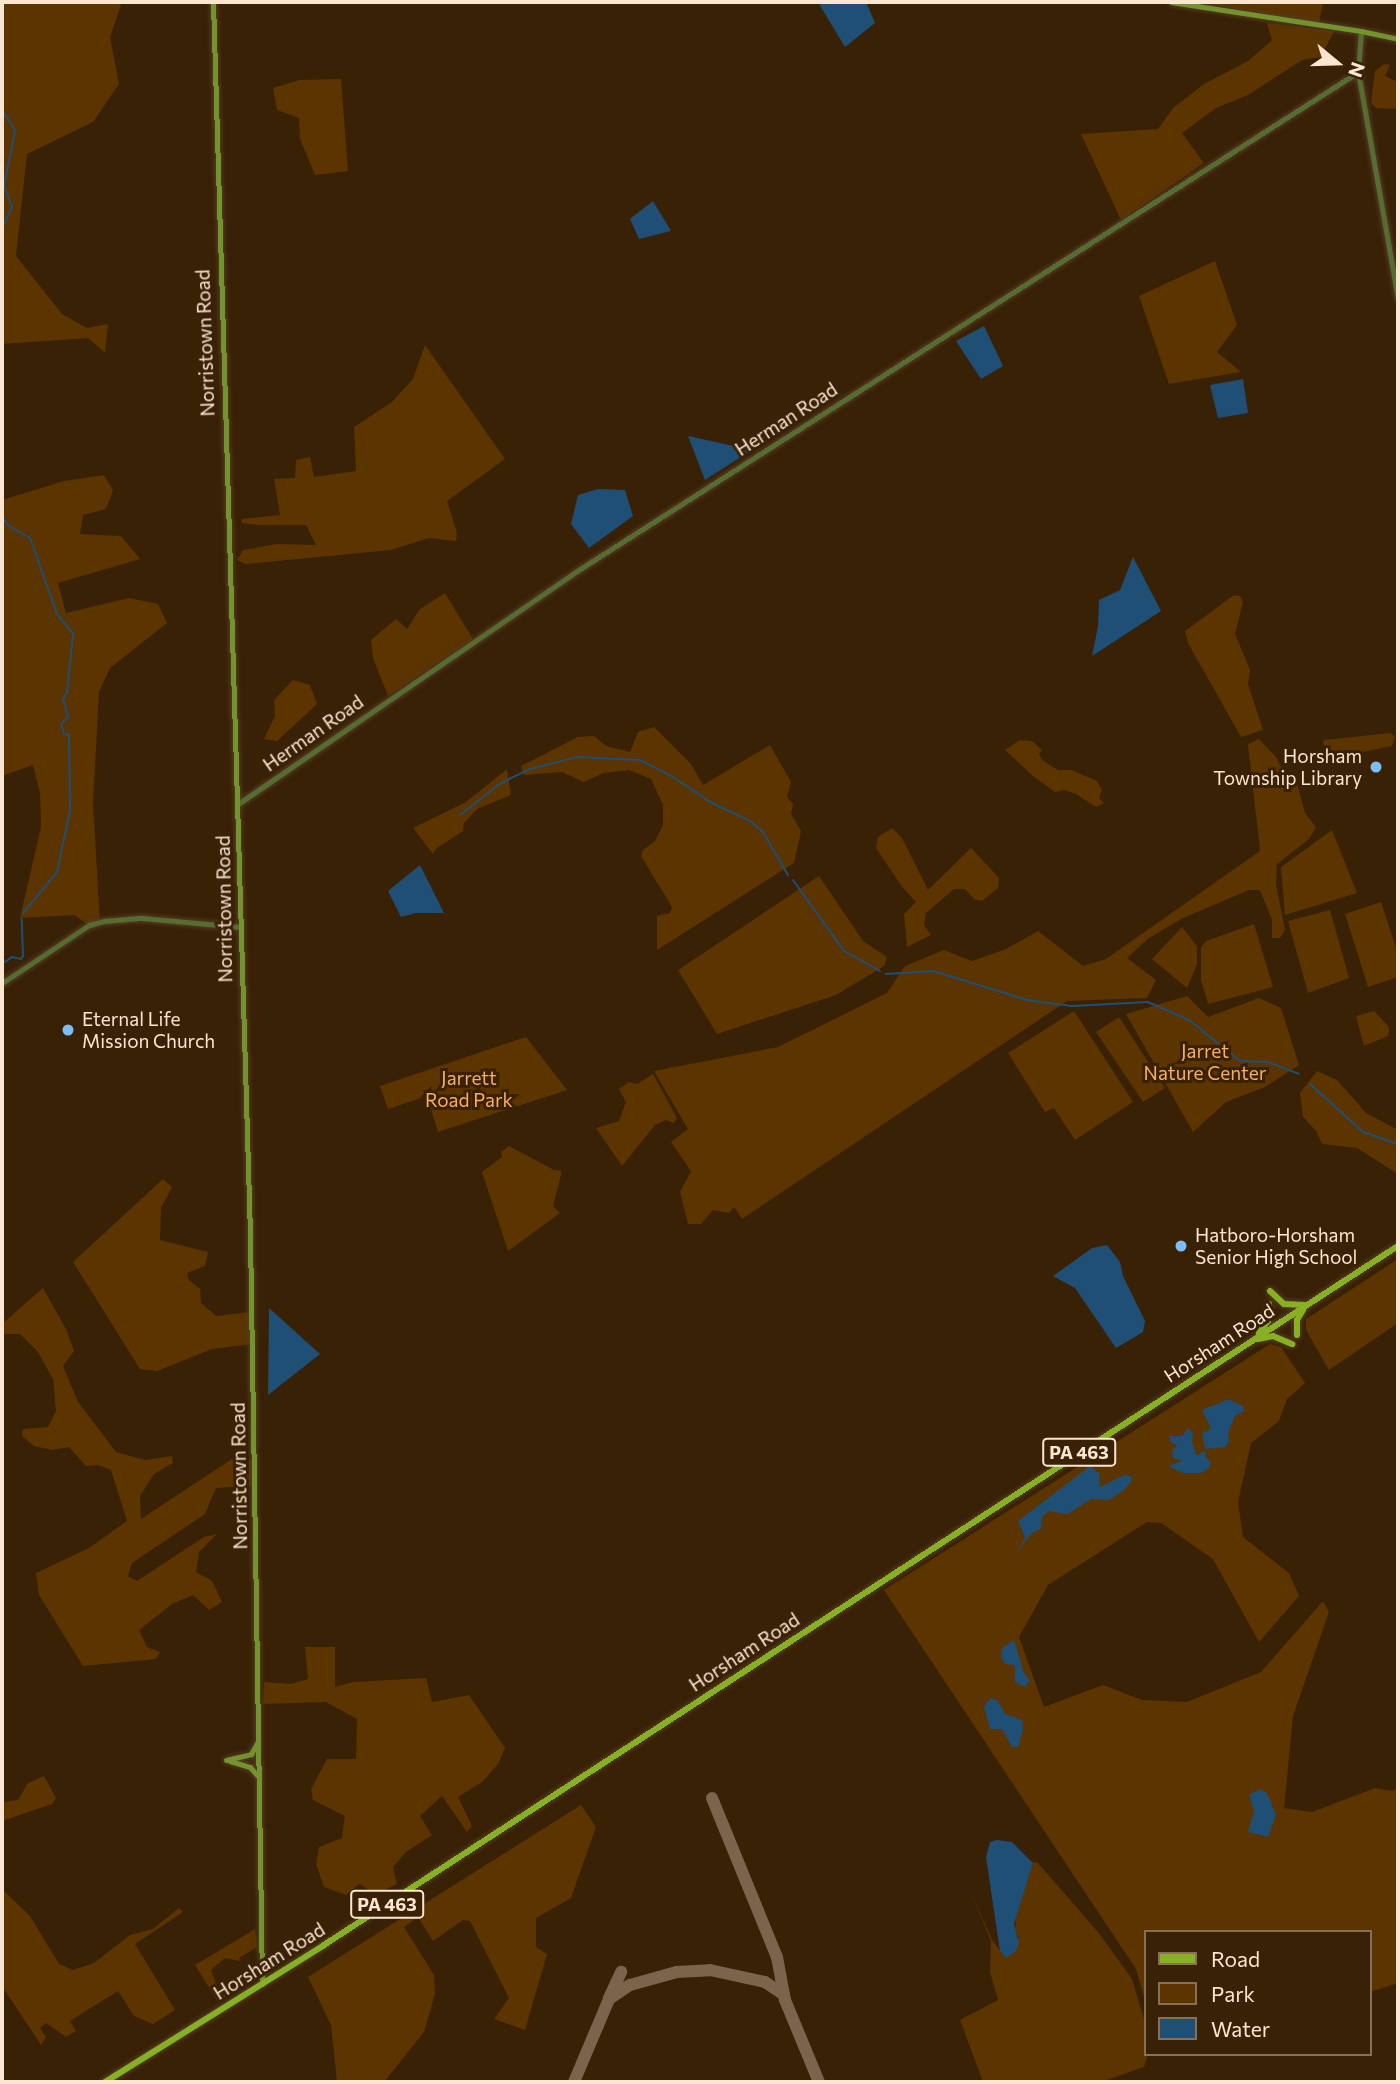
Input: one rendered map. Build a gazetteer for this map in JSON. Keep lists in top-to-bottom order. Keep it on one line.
{"streets":{"main road":["Norristown Road","Horsham Road","PA 463"],"street":["Herman Road"]},"crossings":[["Norristown Road","Herman Road"],["Norristown Road","Horsham Road"]],"parks":["Jarret Nature Center","Jarrett Road Park"],"places":["Horsham Township Library","Eternal Life Mission Church","Hatboro-Horsham Senior High School"],"legend":["Road","Park","Water"],"north":"right"}
